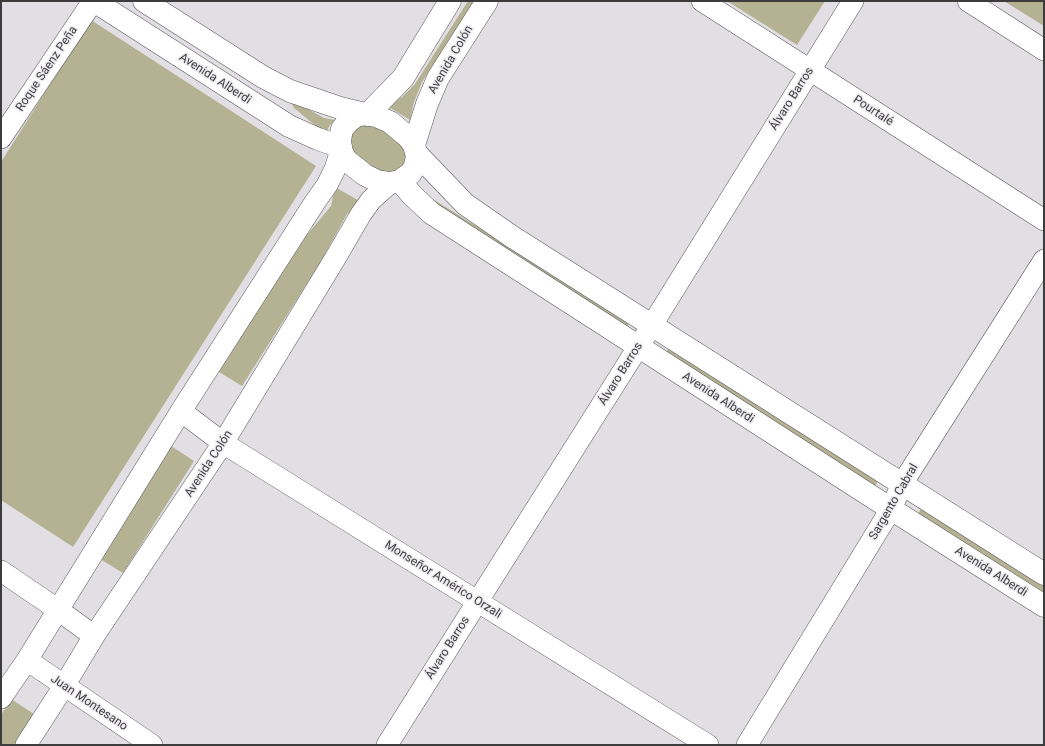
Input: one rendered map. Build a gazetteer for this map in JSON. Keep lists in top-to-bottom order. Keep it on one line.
{"streets":{"main road":["Avenida Colón","Avenida Alberdi"],"street":["Roque Sáenz Peña","Álvaro Barros","Pourtalé","Sargento Cabral","Monseñor Américo Orzali","Juan Montesano"]},"crossings":[["Avenida Colón","Avenida Alberdi"],["Avenida Colón","Monseñor Américo Orzali"],["Avenida Colón","Juan Montesano"],["Roque Sáenz Peña","Avenida Alberdi"],["Avenida Alberdi","Álvaro Barros"],["Avenida Alberdi","Sargento Cabral"],["Álvaro Barros","Pourtalé"],["Álvaro Barros","Monseñor Américo Orzali"]]}
